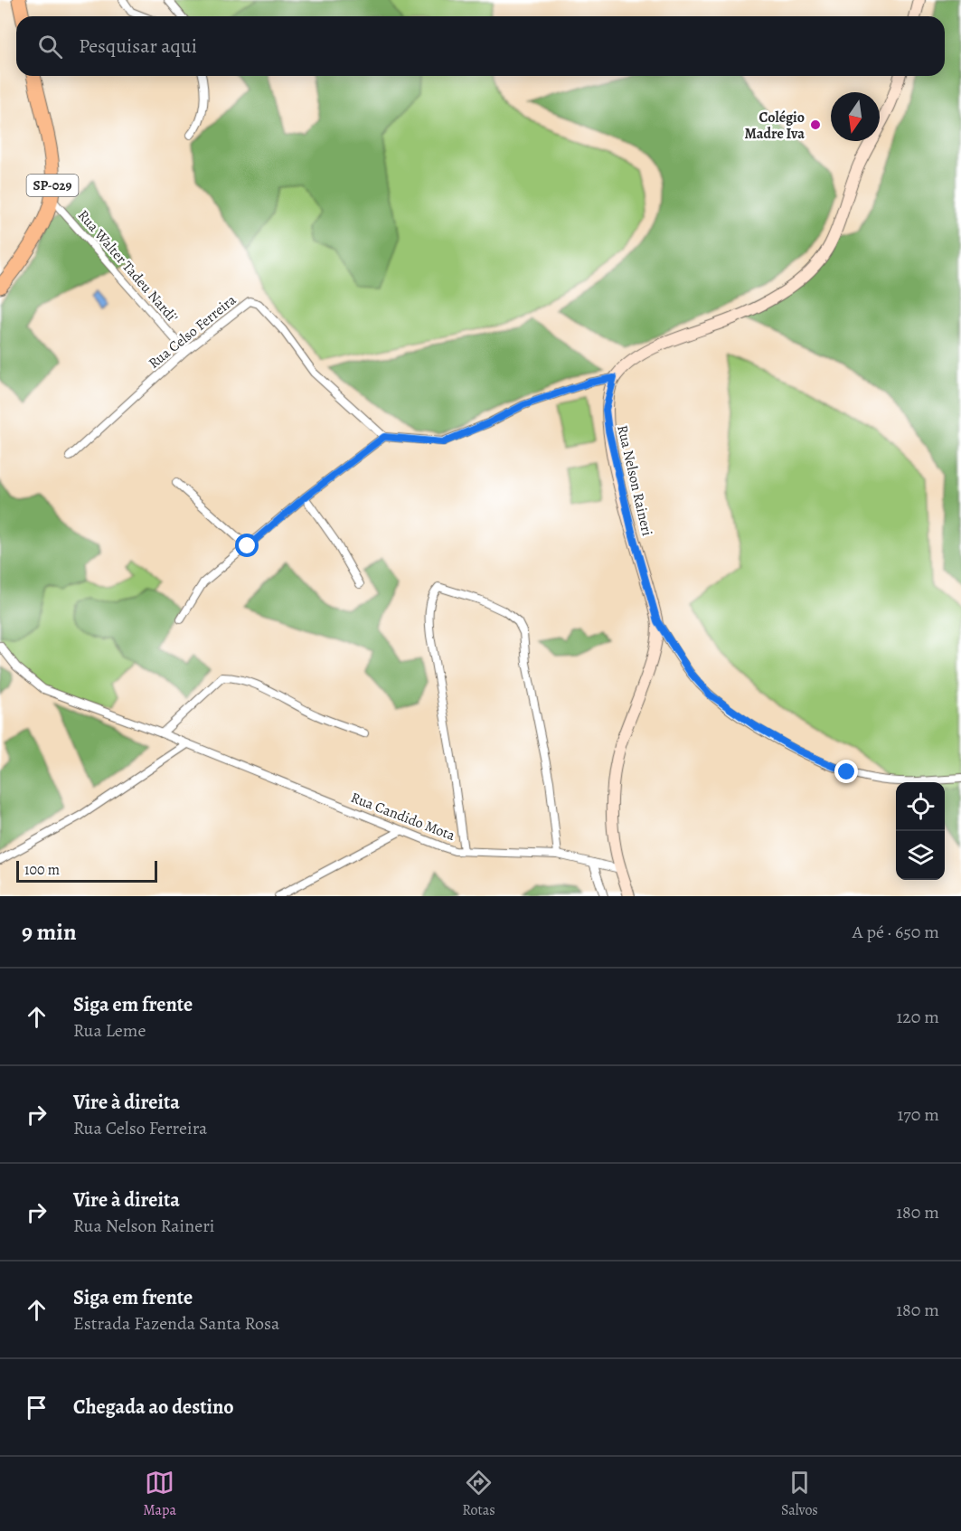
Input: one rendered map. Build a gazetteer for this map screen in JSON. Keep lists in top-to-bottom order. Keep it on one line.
{"streets":{"highway":["SP-029"],"main road":["Rua Nelson Raineri"],"street":["Rua Walter Tadeu Nardi'","Rua Celso Ferreira","Rua Candido Mota"]},"crossings":[["SP-029","Rua Walter Tadeu Nardi'"],["Rua Walter Tadeu Nardi'","Rua Celso Ferreira"],["Rua Nelson Raineri","Rua Candido Mota"]],"places":["Colégio Madre Iva"],"scale_bar":"100 m","north":"bottom","page":{"search":"Pesquisar aqui","scale":"100 m","heading":["9 min","A pé · 650 m"],"list":[["Siga em frente","Rua Leme","120 m"],["Vire à direita","Rua Celso Ferreira","170 m"],["Vire à direita","Rua Nelson Raineri","180 m"],["Siga em frente","Estrada Fazenda Santa Rosa","180 m"],"Chegada ao destino"],"nav":["Mapa","Rotas","Salvos"]}}
